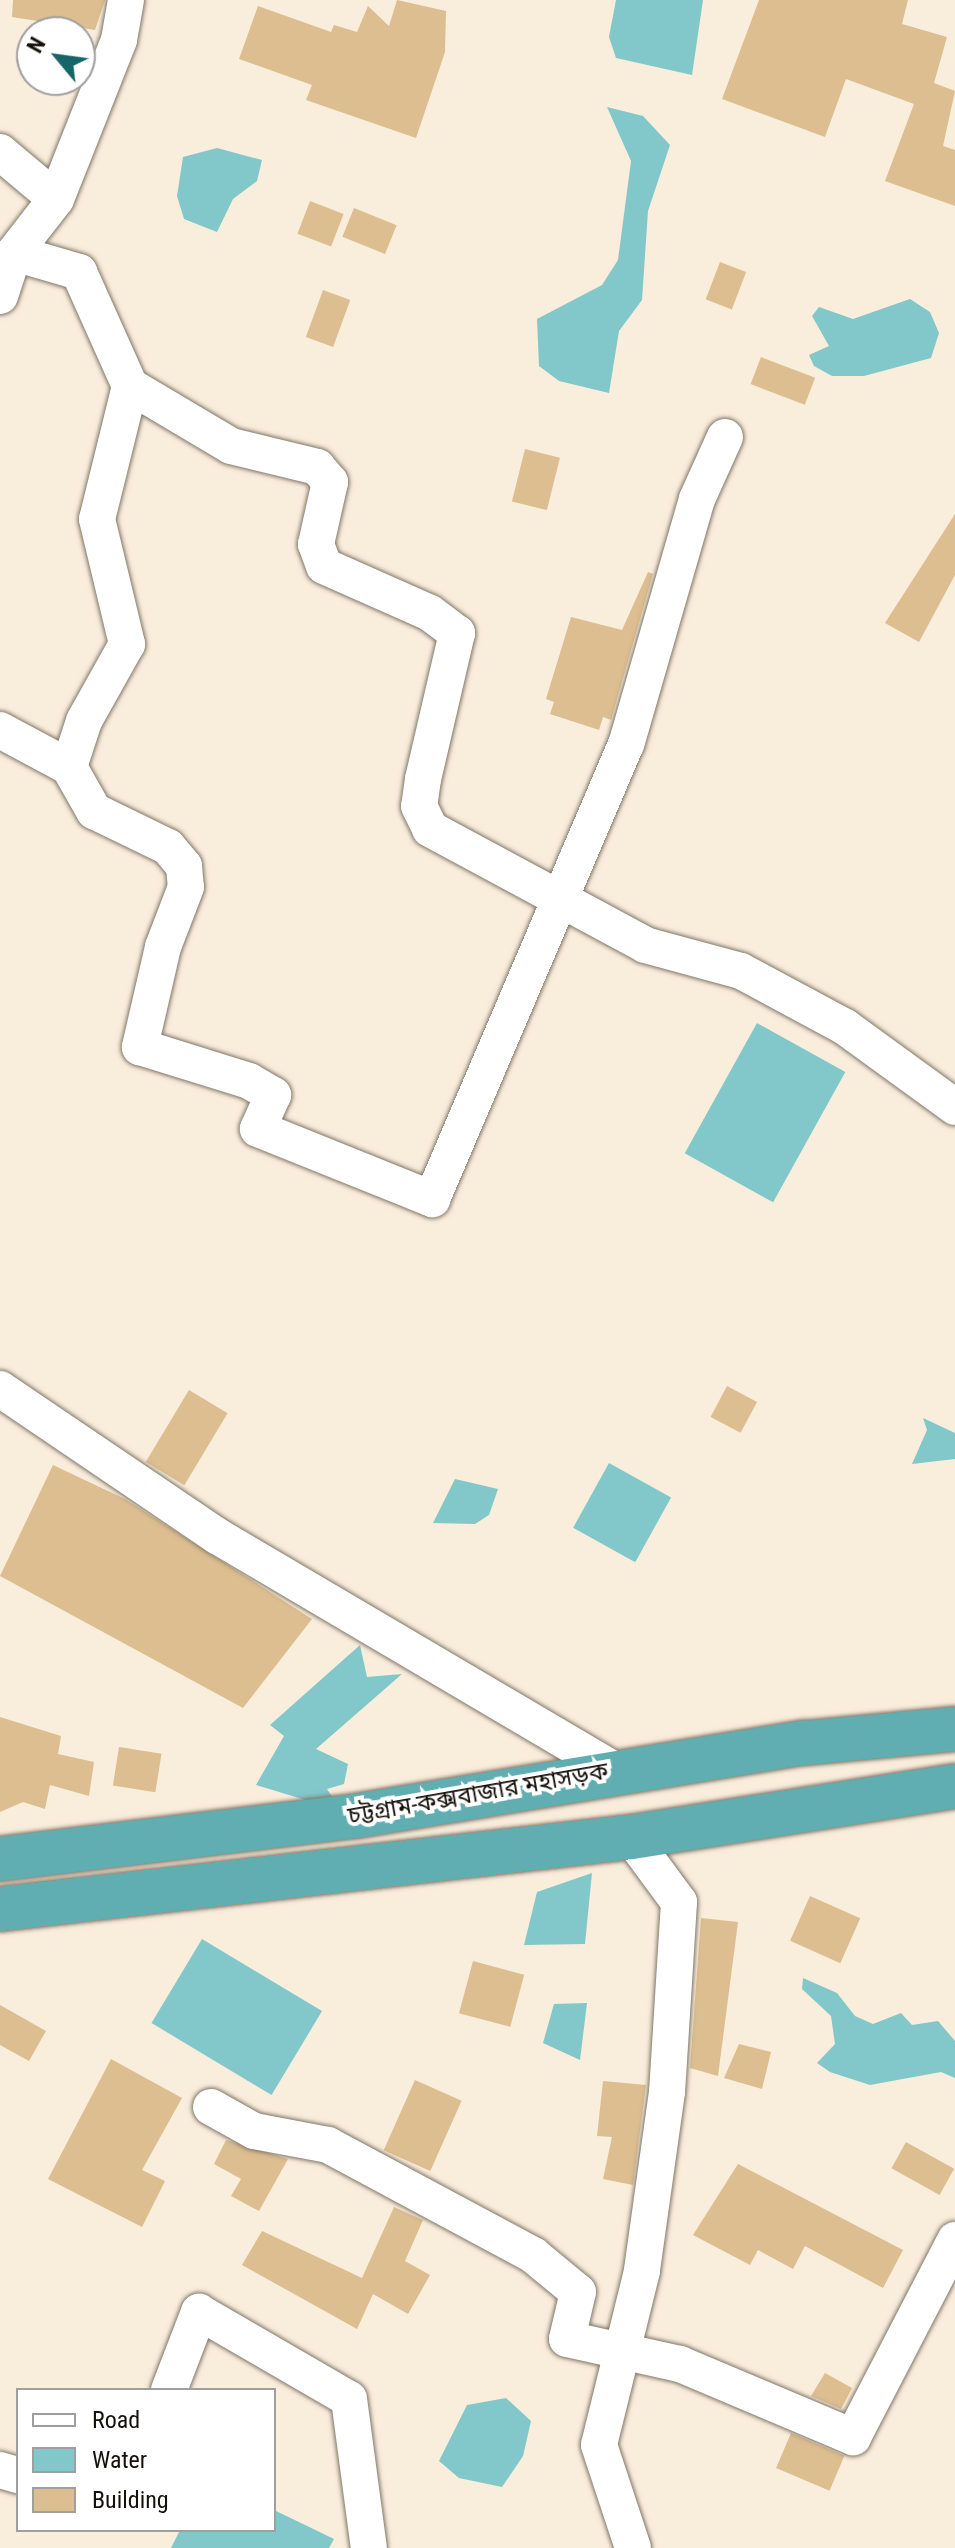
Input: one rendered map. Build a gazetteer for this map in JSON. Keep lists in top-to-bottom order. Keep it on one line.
{"streets":{"highway":["চট্টগ্রাম-কক্সবাজার মহাসড়ক"]},"legend":["Road","Water","Building"],"north":"top left"}
